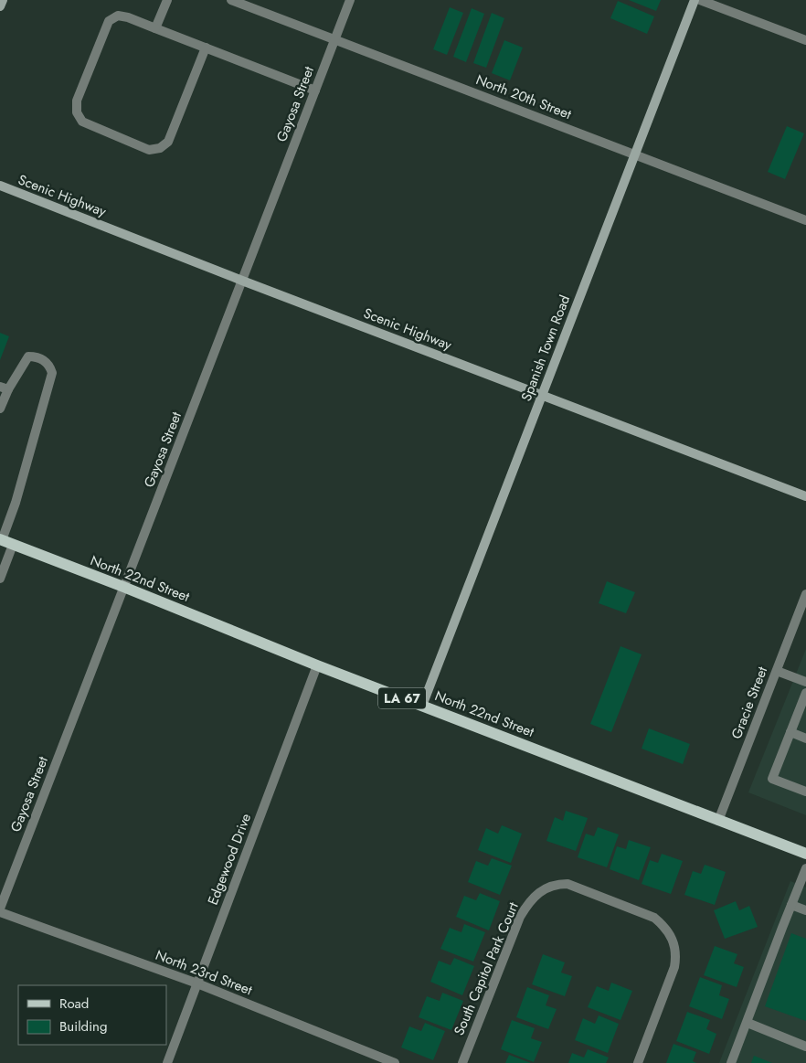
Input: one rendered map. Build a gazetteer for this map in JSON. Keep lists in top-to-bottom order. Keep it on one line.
{"streets":{"main road":["North 22nd Street","LA 67"],"street":["North 20th Street","Gayosa Street","Scenic Highway","Spanish Town Road","Gracie Street","Edgewood Drive","South Capitol Park Court","North 23rd Street"]},"crossings":[["North 20th Street","Gayosa Street"],["North 20th Street","Spanish Town Road"],["Gayosa Street","Scenic Highway"],["Gayosa Street","North 22nd Street"],["Scenic Highway","Spanish Town Road"],["Spanish Town Road","North 22nd Street"],["North 22nd Street","Gracie Street"],["North 22nd Street","Edgewood Drive"],["Edgewood Drive","North 23rd Street"]],"legend":["Road","Building"]}
